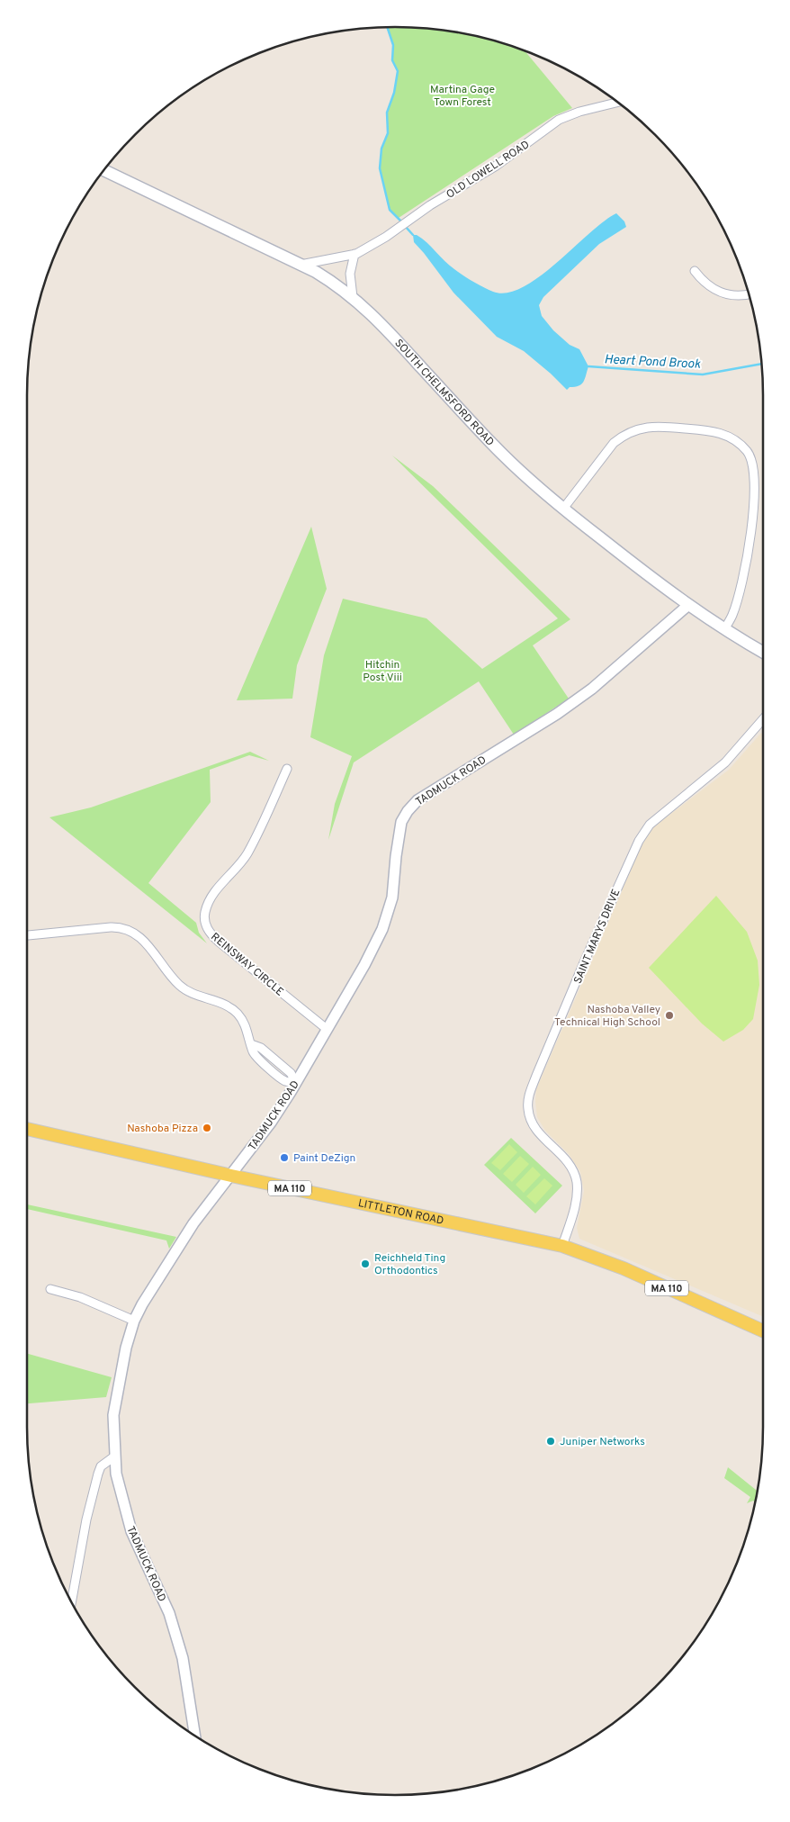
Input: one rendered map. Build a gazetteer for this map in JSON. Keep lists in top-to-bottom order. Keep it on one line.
{"streets":{"main road":["SOUTH CHELMSFORD ROAD","MA 110","LITTLETON ROAD"],"street":["OLD LOWELL ROAD","TADMUCK ROAD","SAINT MARYS DRIVE","REINSWAY CIRCLE"]},"crossings":[["OLD LOWELL ROAD","SOUTH CHELMSFORD ROAD"],["SOUTH CHELMSFORD ROAD","TADMUCK ROAD"],["TADMUCK ROAD","REINSWAY CIRCLE"],["TADMUCK ROAD","LITTLETON ROAD"],["SAINT MARYS DRIVE","LITTLETON ROAD"]],"water":["Heart Pond Brook"],"parks":["Martina Gage Town Forest","Hitchin Post Viii"],"places":["Nashoba Valley Technical High School","Nashoba Pizza","Paint DeZign","Reichheld Ting Orthodontics","Juniper Networks"]}
